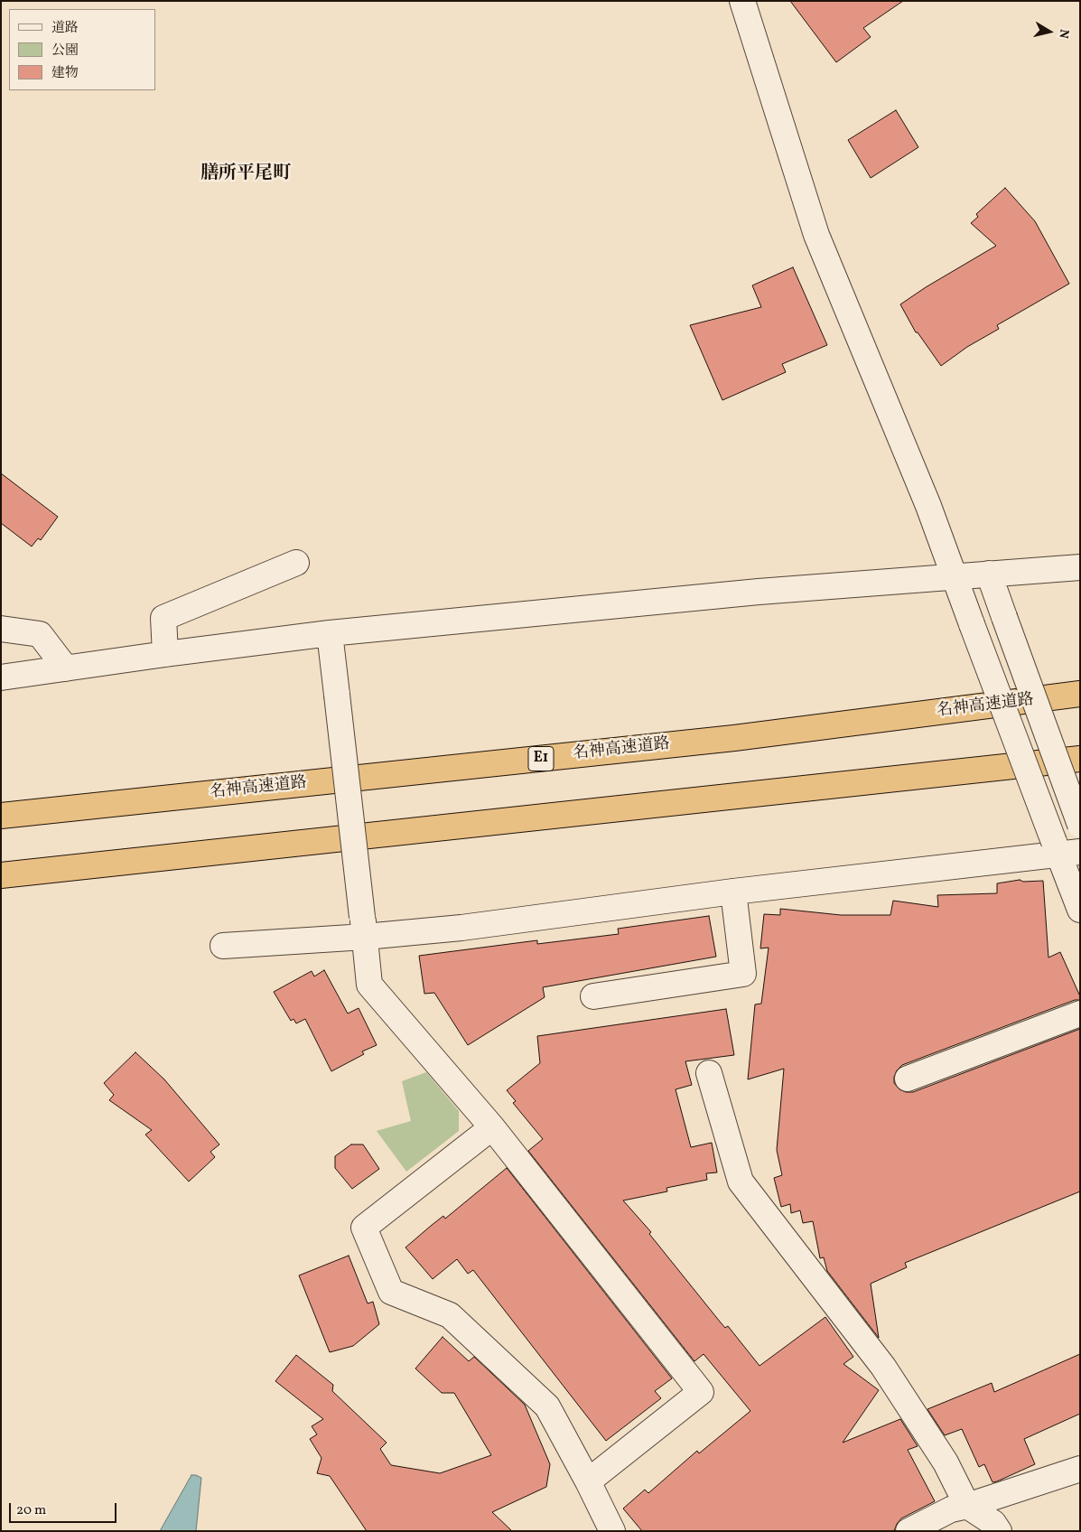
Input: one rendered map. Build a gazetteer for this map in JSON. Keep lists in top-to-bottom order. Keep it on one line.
{"streets":{"highway":["名神高速道路","E1"]},"districts":["膳所平尾町"],"legend":["道路","公園","建物"],"scale_bar":"20 m","north":"right"}
